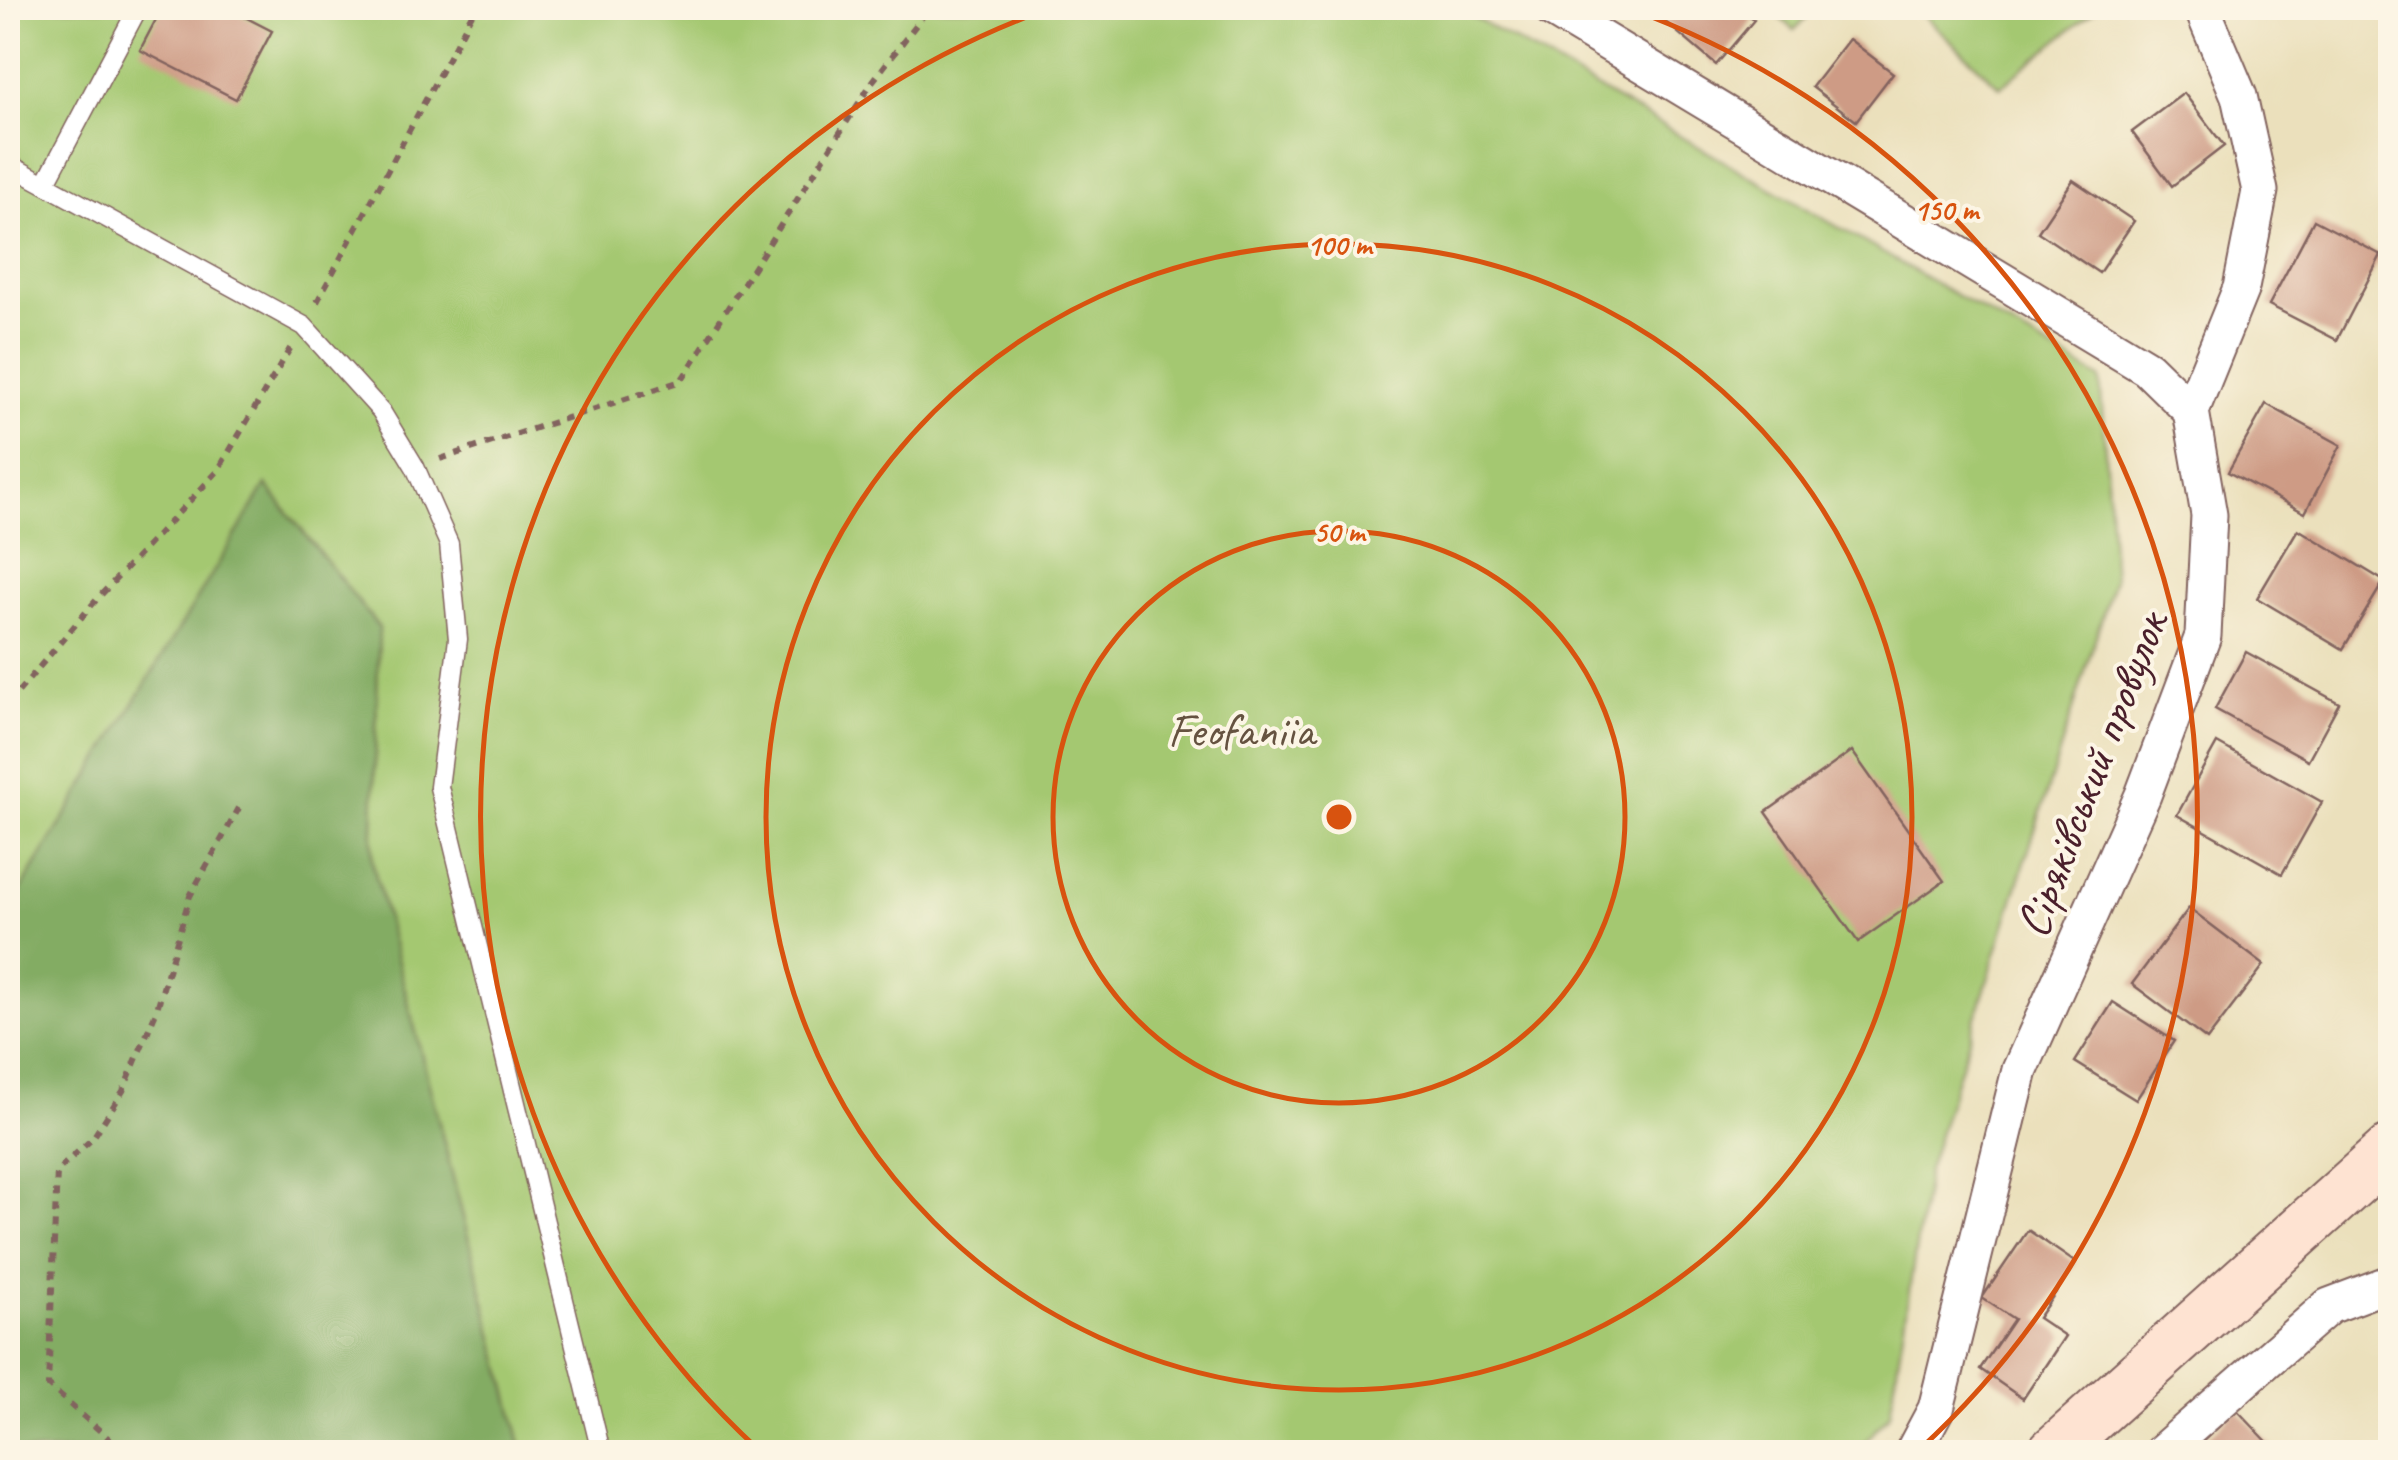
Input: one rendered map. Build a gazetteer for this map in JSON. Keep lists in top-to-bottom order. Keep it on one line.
{"streets":{"street":["Сіряківський провулок"]},"parks":["Feofaniia"],"rings":["150 m","100 m","50 m"]}
